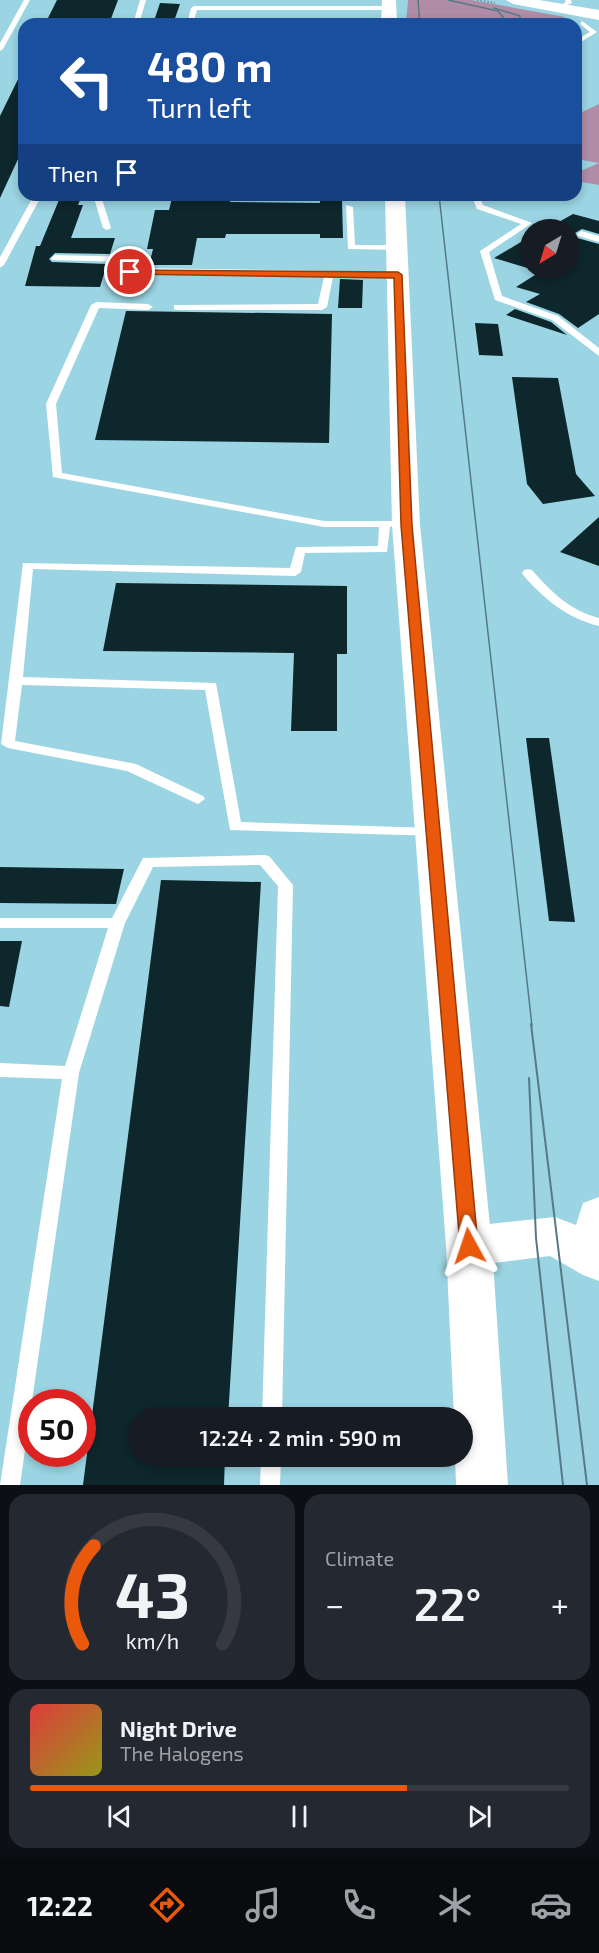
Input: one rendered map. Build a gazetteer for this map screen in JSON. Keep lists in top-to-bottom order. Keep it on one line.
{"north":"bottom left","page":{"turn":["480 m","Turn left"],"then":"Then","limit":"50","trip":"12:24 · 2 min · 590 m","tile":"Climate","heat":["−","22°","+"],"song":["Night Drive","The Halogens"],"tabs":"12:22","gauge":["43","km/h"]}}
